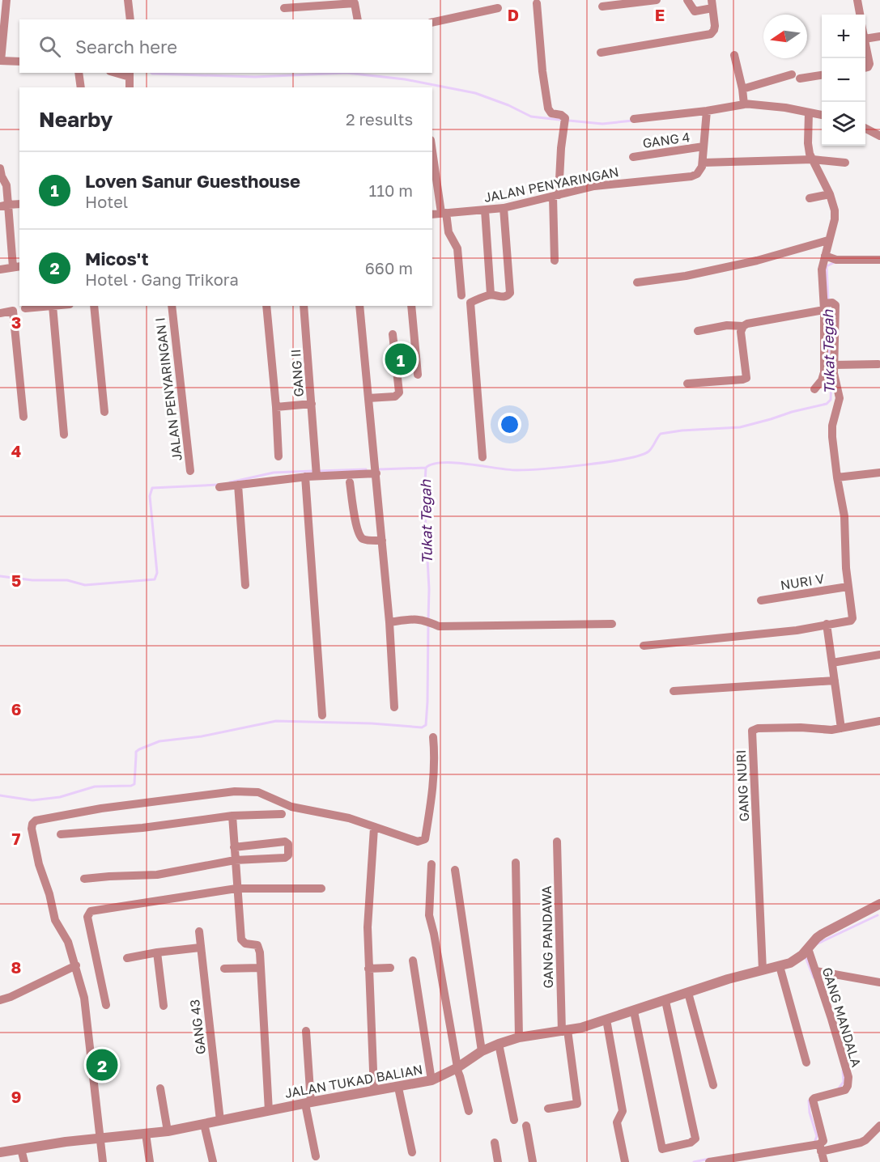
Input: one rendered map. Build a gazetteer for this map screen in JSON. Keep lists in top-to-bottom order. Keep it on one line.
{"streets":{"street":["GANG 4","JALAN PENYARINGAN","GANG II","JALAN PENYARINGAN I","NURI V","GANG NURI","GANG PANDAWA","GANG MANDALA","GANG 43","JALAN TUKAD BALIAN"]},"crossings":[["GANG NURI","JALAN TUKAD BALIAN"],["GANG PANDAWA","JALAN TUKAD BALIAN"],["GANG MANDALA","JALAN TUKAD BALIAN"],["GANG 43","JALAN TUKAD BALIAN"]],"water":["Tukat Tegah"],"north":"left","page":{"map_buttons":["+","−"],"search":"Search here","heading":["Nearby","2 results"],"list":[{"mark":"1","name":"Loven Sanur Guesthouse","note":"Hotel","value":"110 m"},{"mark":"2","name":"Micos't","note":"Hotel · Gang Trikora","value":"660 m"}],"pins":["1","2"]},"grid":{"columns":["D","E"],"rows":["3","4","5","6","7","8","9"]}}
